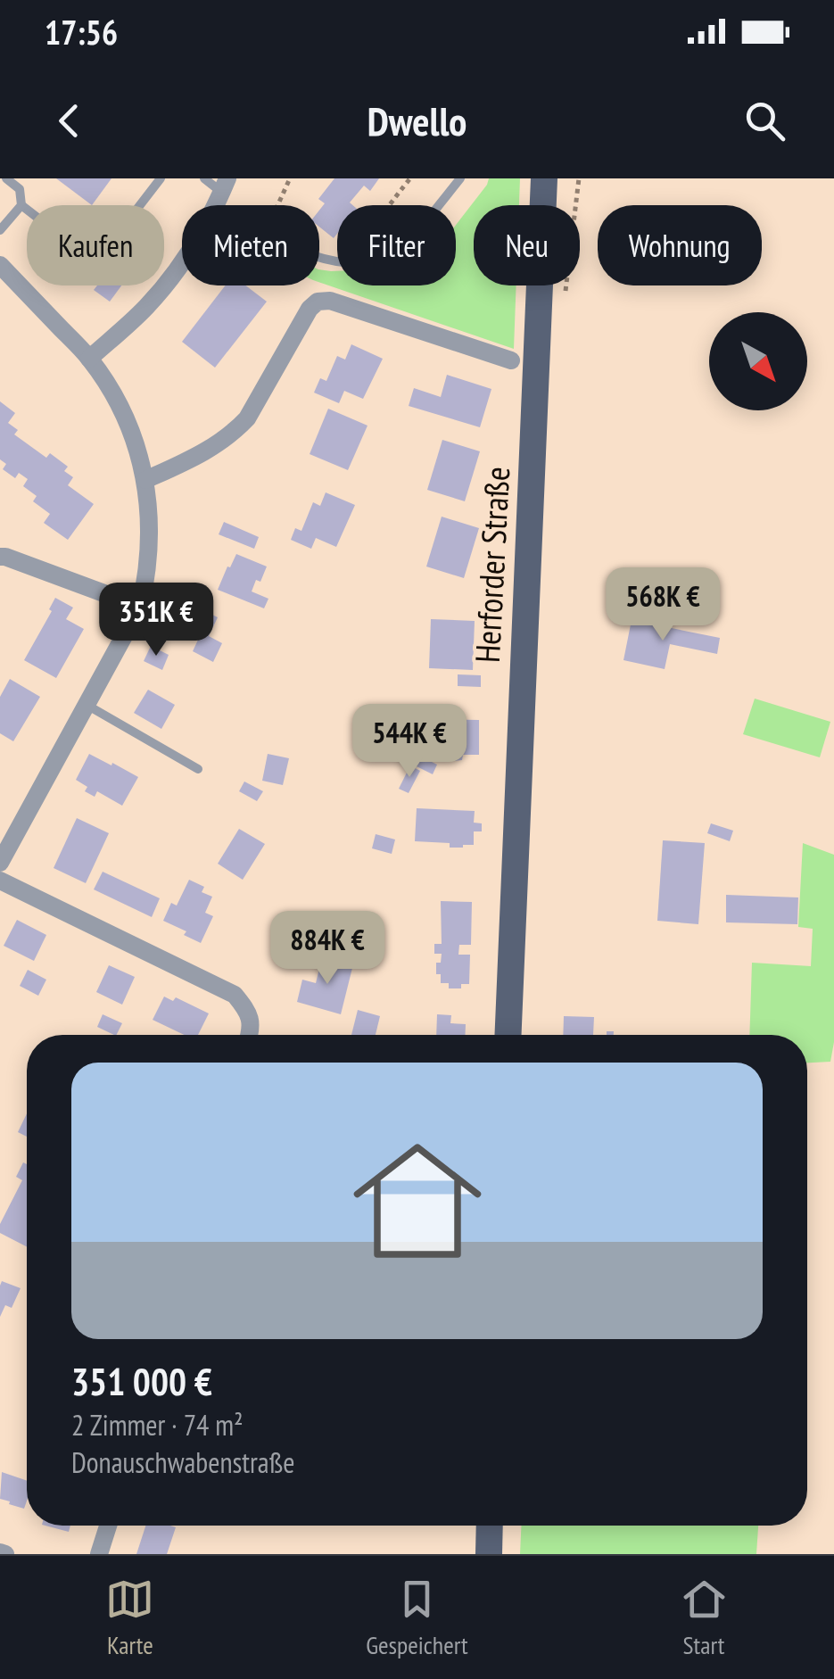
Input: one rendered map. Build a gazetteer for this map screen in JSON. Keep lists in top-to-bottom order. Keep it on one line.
{"streets":{"main road":["Herforder Straße"]},"north":"bottom right","page":{"status":"17:56","header":"Dwello","chip":["Kaufen","Mieten","Filter","Neu","Wohnung"],"price":["568K €","351K €","544K €","884K €"],"list":[{"name":"351 000 €","note":"2 Zimmer · 74 m² · Donauschwabenstraße"}],"tabs":["Karte","Gespeichert","Start"]}}
